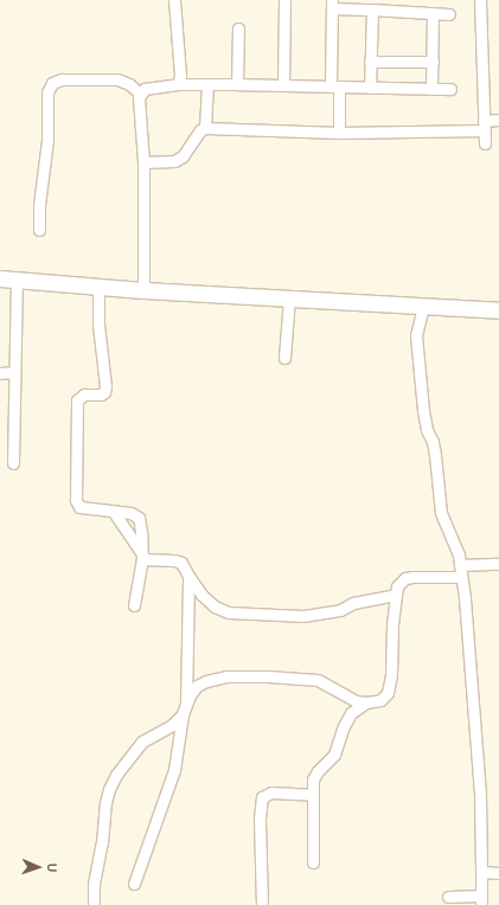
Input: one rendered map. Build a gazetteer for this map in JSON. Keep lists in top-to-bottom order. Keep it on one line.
{"north":"right"}
